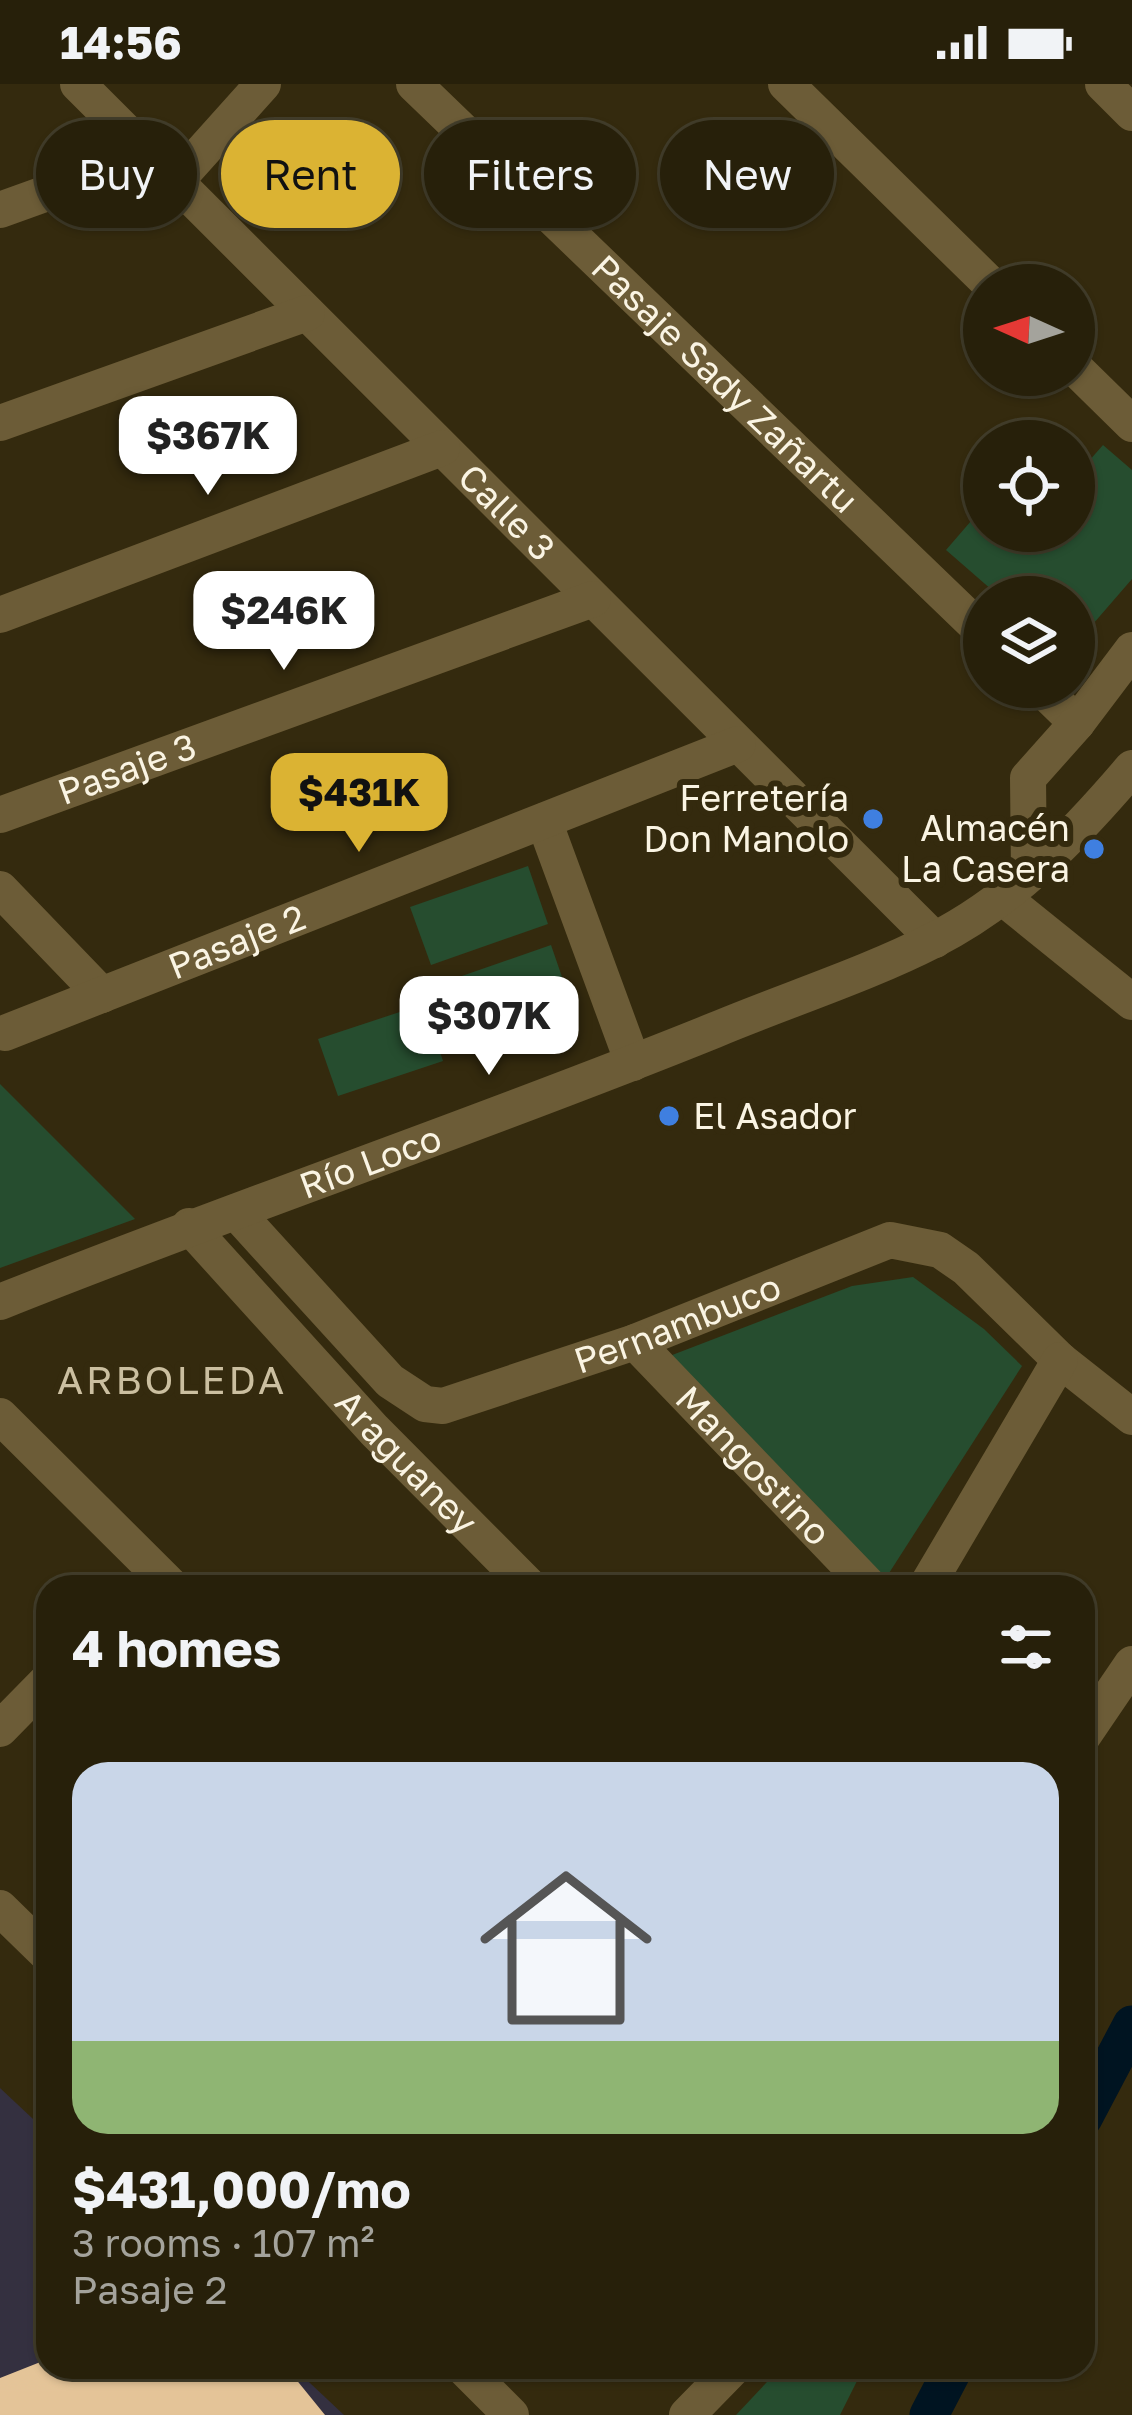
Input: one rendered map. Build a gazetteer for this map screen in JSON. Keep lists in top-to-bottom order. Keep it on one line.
{"streets":{"street":["Pasaje Sady Zañartu","Calle 3","Pasaje 3","Pasaje 2","Río Loco","Pernambuco","Araguaney","Mangostino"]},"crossings":[["Calle 3","Pasaje 3"],["Calle 3","Pasaje 2"],["Calle 3","Río Loco"],["Río Loco","Pernambuco"],["Río Loco","Araguaney"],["Pernambuco","Mangostino"]],"districts":["ARBOLEDA"],"places":["Ferretería Don Manolo","Almacén La Casera","El Asador"],"north":"left","page":{"status":"14:56","chip":["Buy","Rent","Filters","New"],"price":["$367K","$246K","$431K","$307K"],"heading":"4 homes","list":[{"name":"$431,000/mo","note":"3 rooms · 107 m² · Pasaje 2"}]}}
